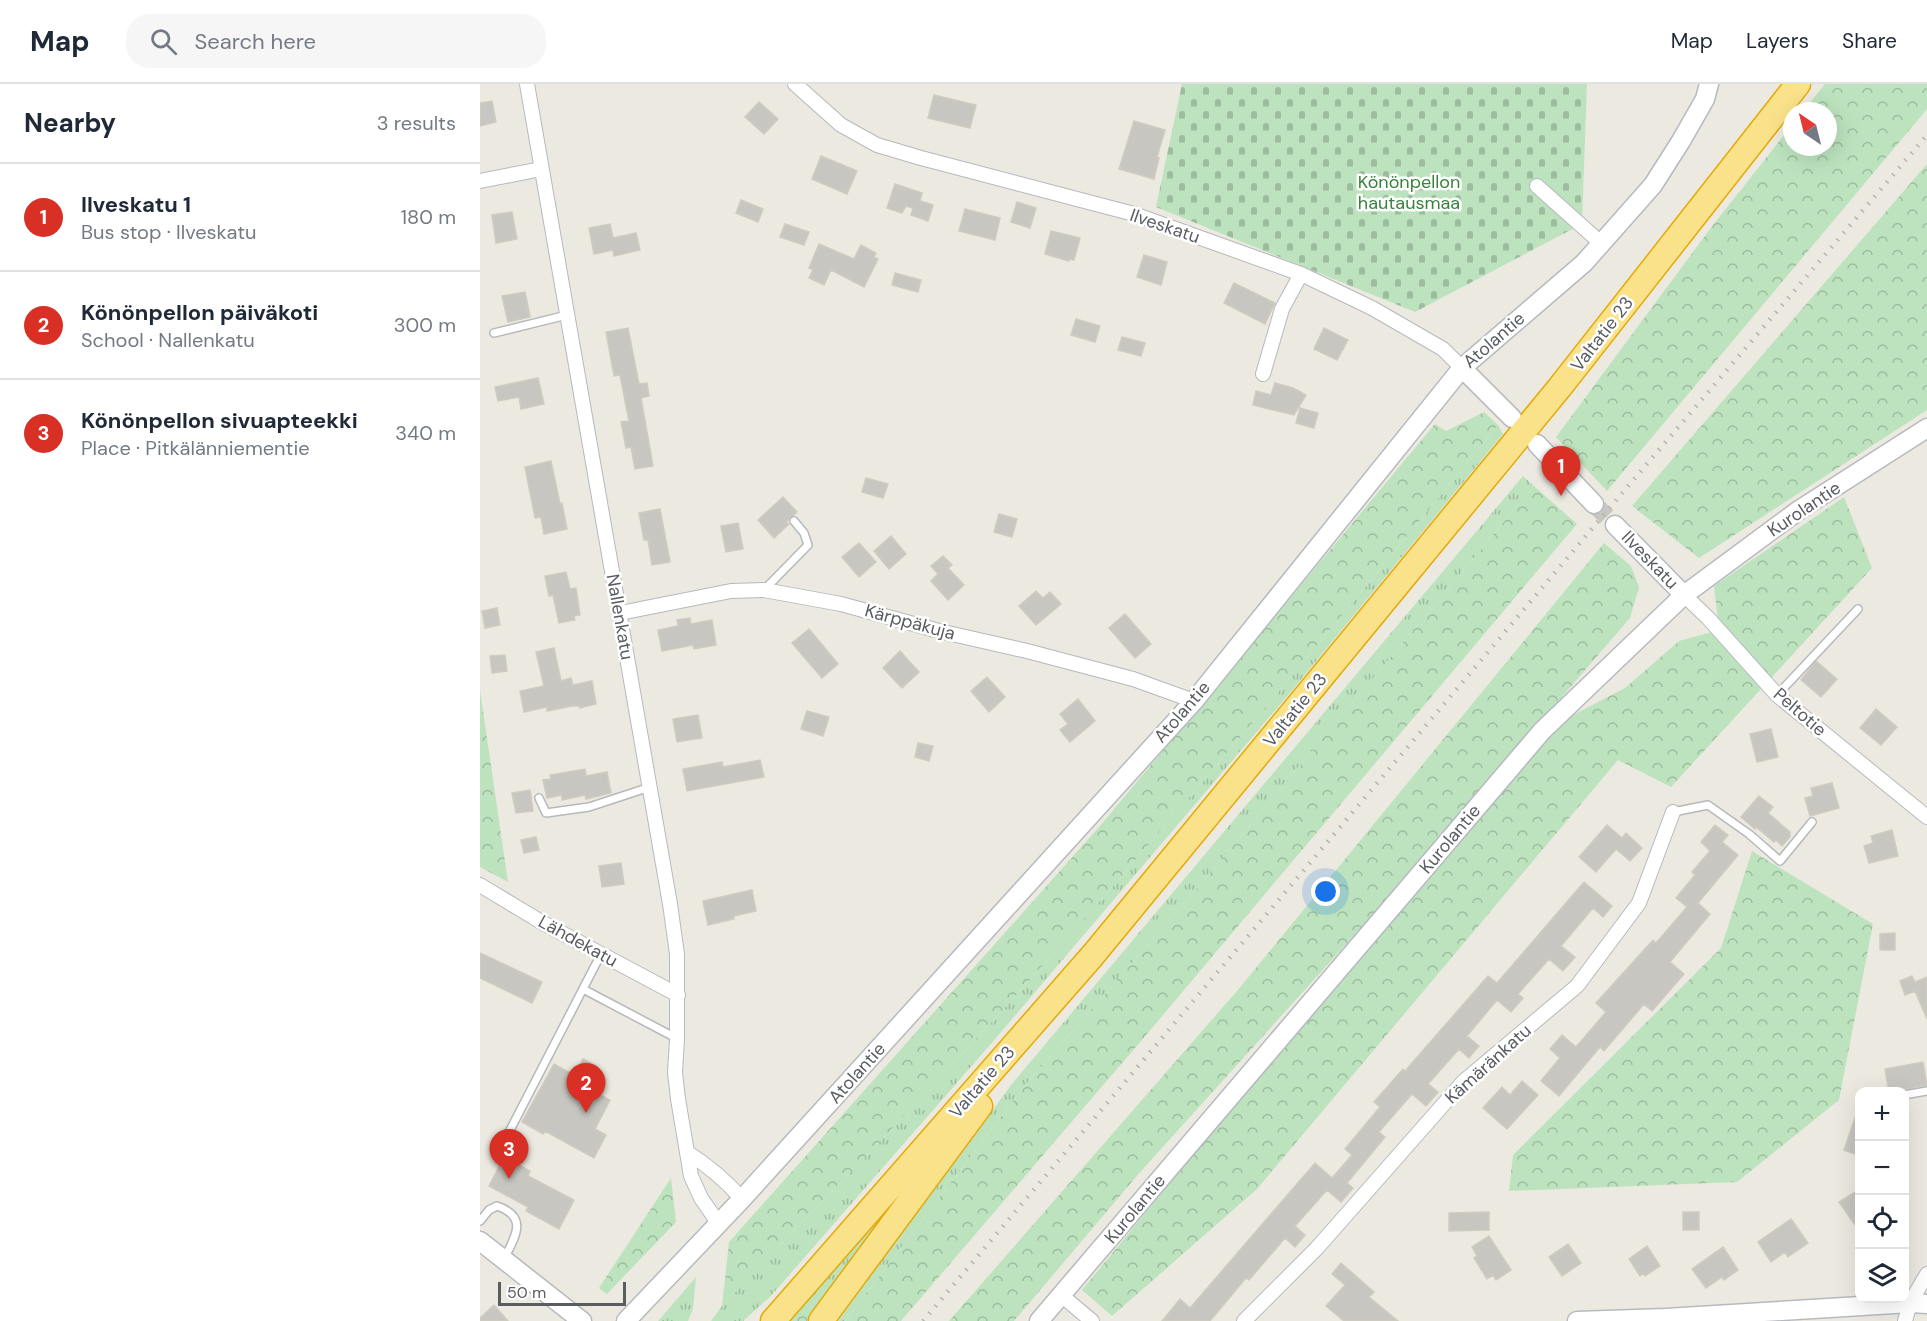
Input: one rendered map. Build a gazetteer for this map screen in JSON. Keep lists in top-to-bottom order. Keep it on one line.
{"streets":{"highway":["Valtatie 23"],"street":["Ilveskatu","Atolantie","Kurolantie","Nallenkatu","Kärppäkuja","Peltotie","Lähdekatu","Kämäränkatu"]},"crossings":[["Ilveskatu","Atolantie"],["Ilveskatu","Kurolantie"],["Ilveskatu","Peltotie"],["Atolantie","Nallenkatu"],["Atolantie","Kärppäkuja"],["Kurolantie","Peltotie"],["Nallenkatu","Kärppäkuja"],["Nallenkatu","Lähdekatu"]],"parks":["Könönpellon hautausmaa"],"scale_bar":"50 m","north":"top left","page":{"header":"Map","search":"Search here","nav":["Map","Layers","Share"],"heading":["Nearby","3 results"],"list":[{"mark":"1","name":"Ilveskatu 1","note":"Bus stop · Ilveskatu","value":"180 m"},{"mark":"2","name":"Könönpellon päiväkoti","note":"School · Nallenkatu","value":"300 m"},{"mark":"3","name":"Könönpellon sivuapteekki","note":"Place · Pitkälänniementie","value":"340 m"}],"pins":["1","2","3"],"map_buttons":["+","−"],"scale":"50 m"}}
